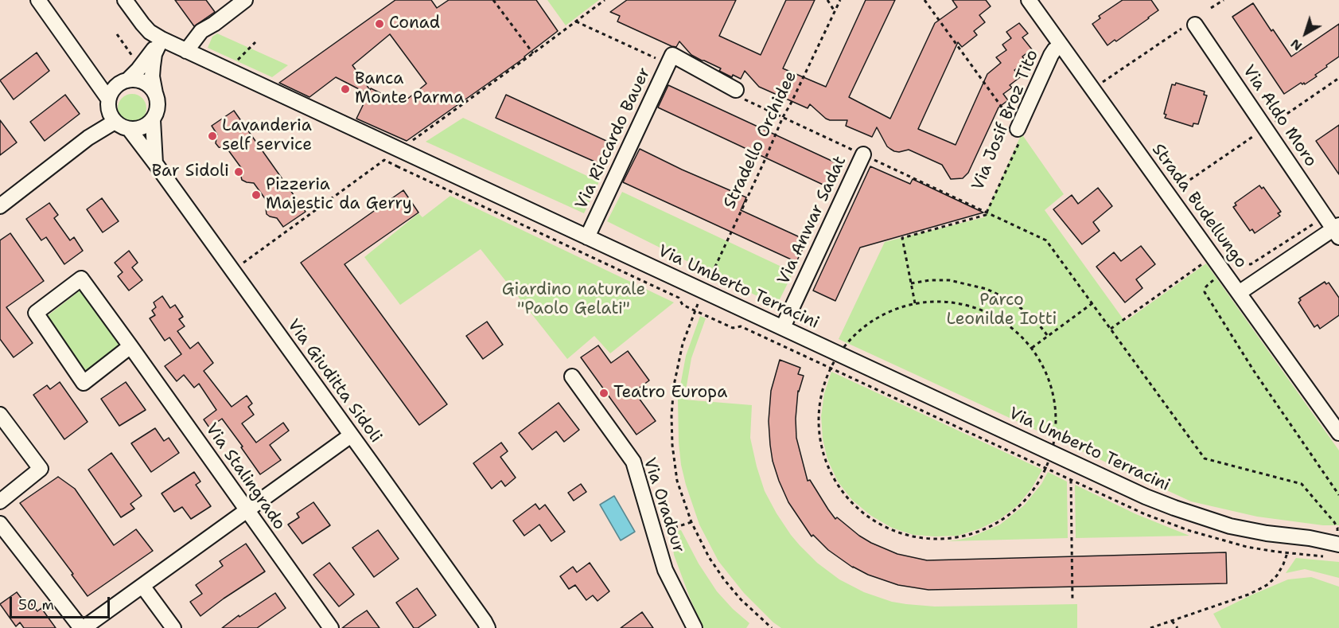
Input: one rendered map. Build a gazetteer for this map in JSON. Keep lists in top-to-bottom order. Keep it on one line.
{"streets":{"street":["Via Aldo Moro","Via Josif Broz Tito","Via Riccardo Bauer","Strada Budellungo","Via Anwar Sadat","Via Umberto Terracini","Via Giuditta Sidoli","Via Stalingrado","Via Oradour"],"path":["Stradello Orchidee"]},"crossings":[["Via Josif Broz Tito","Strada Budellungo"],["Via Riccardo Bauer","Via Umberto Terracini"],["Stradello Orchidee","Via Umberto Terracini"],["Via Anwar Sadat","Via Umberto Terracini"]],"parks":["Giardino naturale \"Paolo Gelati\"","Parco Leonilde Iotti"],"places":["Conad","Banca Monte Parma","Lavanderia self service","Bar Sidoli","Pizzeria Majestic da Gerry","Teatro Europa"],"scale_bar":"50 m","north":"bottom left"}
